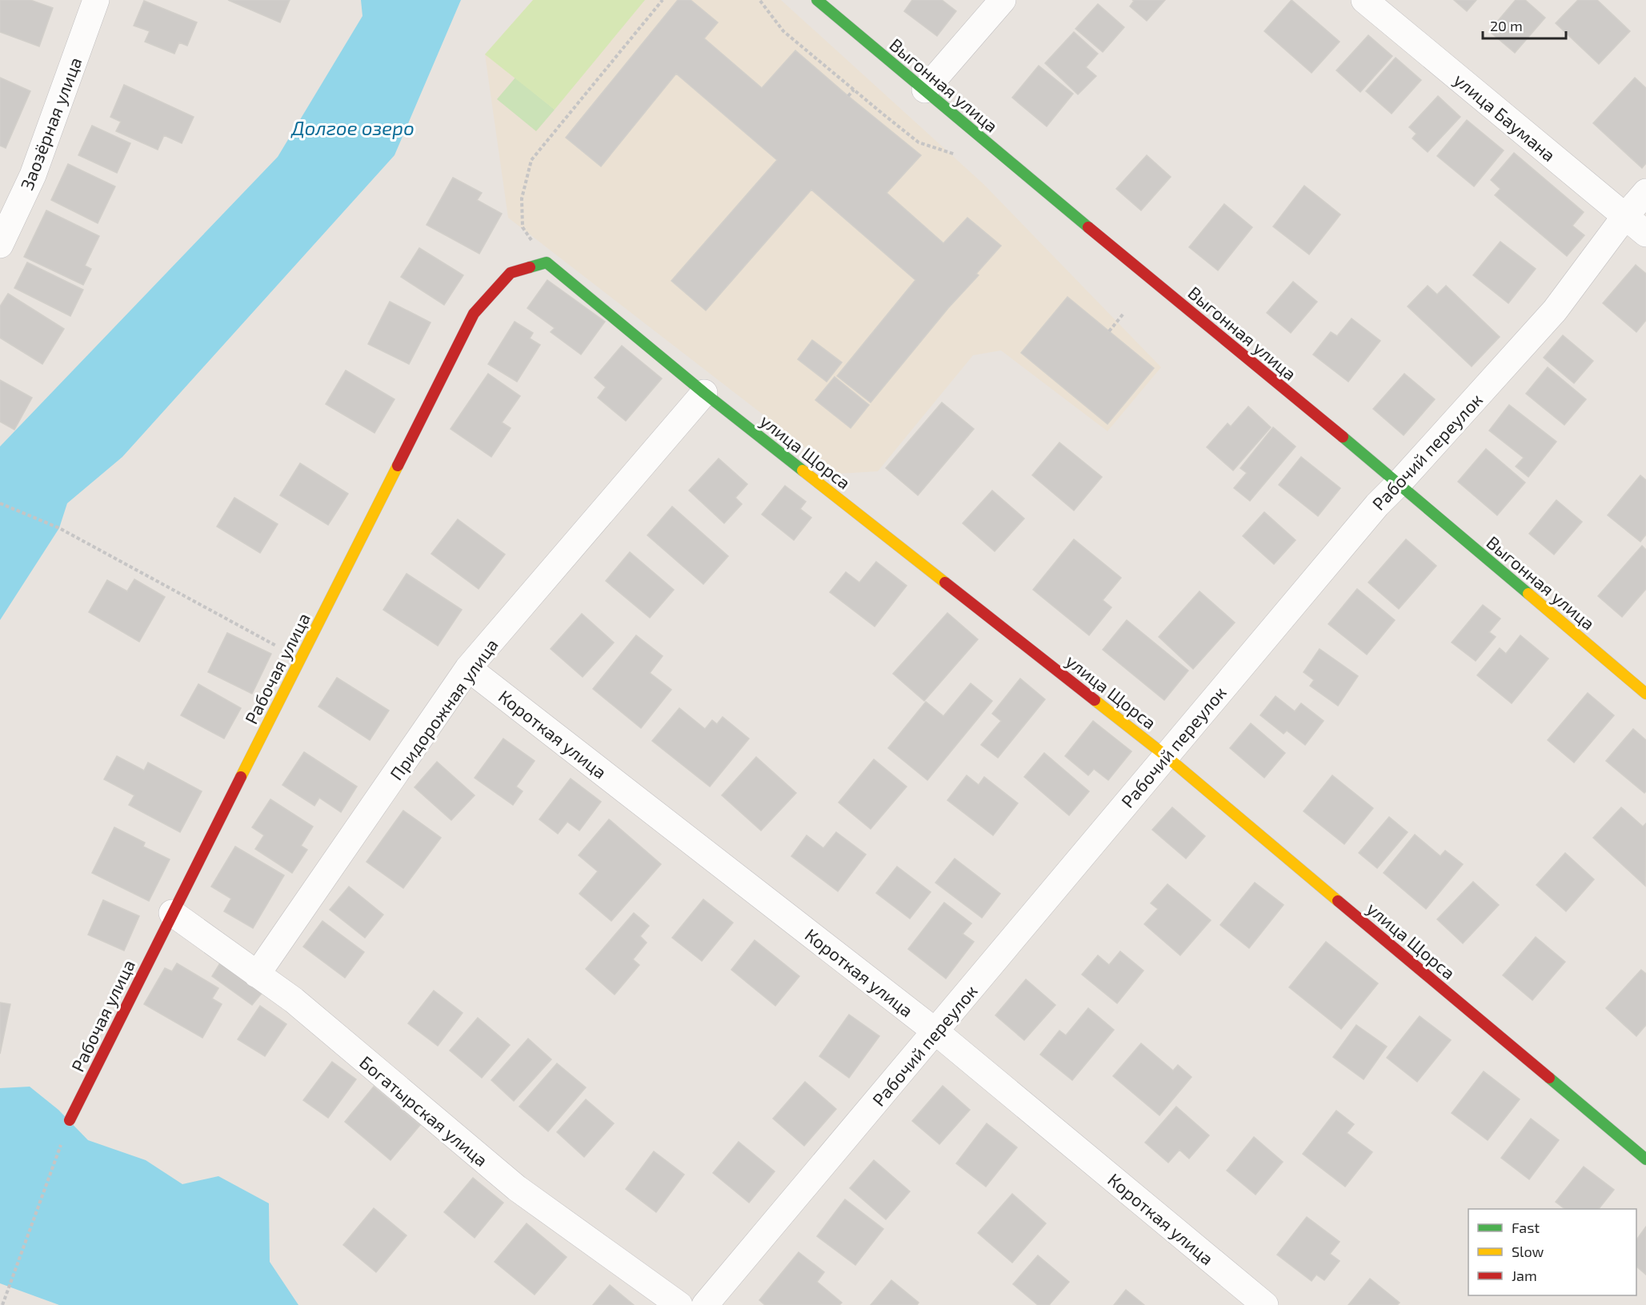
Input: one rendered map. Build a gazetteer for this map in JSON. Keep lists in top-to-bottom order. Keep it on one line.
{"streets":{"street":["Выгонная улица","улица Баумана","Заозёрная улица","улица Щорса","Рабочий переулок","Рабочая улица","Придорожная улица","Короткая улица","Богатырская улица"]},"crossings":[["Выгонная улица","Рабочий переулок"],["улица Баумана","Рабочий переулок"],["улица Щорса","Рабочий переулок"],["улица Щорса","Рабочая улица"],["улица Щорса","Придорожная улица"],["Рабочий переулок","Короткая улица"],["Рабочая улица","Богатырская улица"],["Придорожная улица","Короткая улица"],["Придорожная улица","Богатырская улица"]],"water":["Долгое озеро"],"legend":["Fast","Slow","Jam"],"scale_bar":"20 m"}
